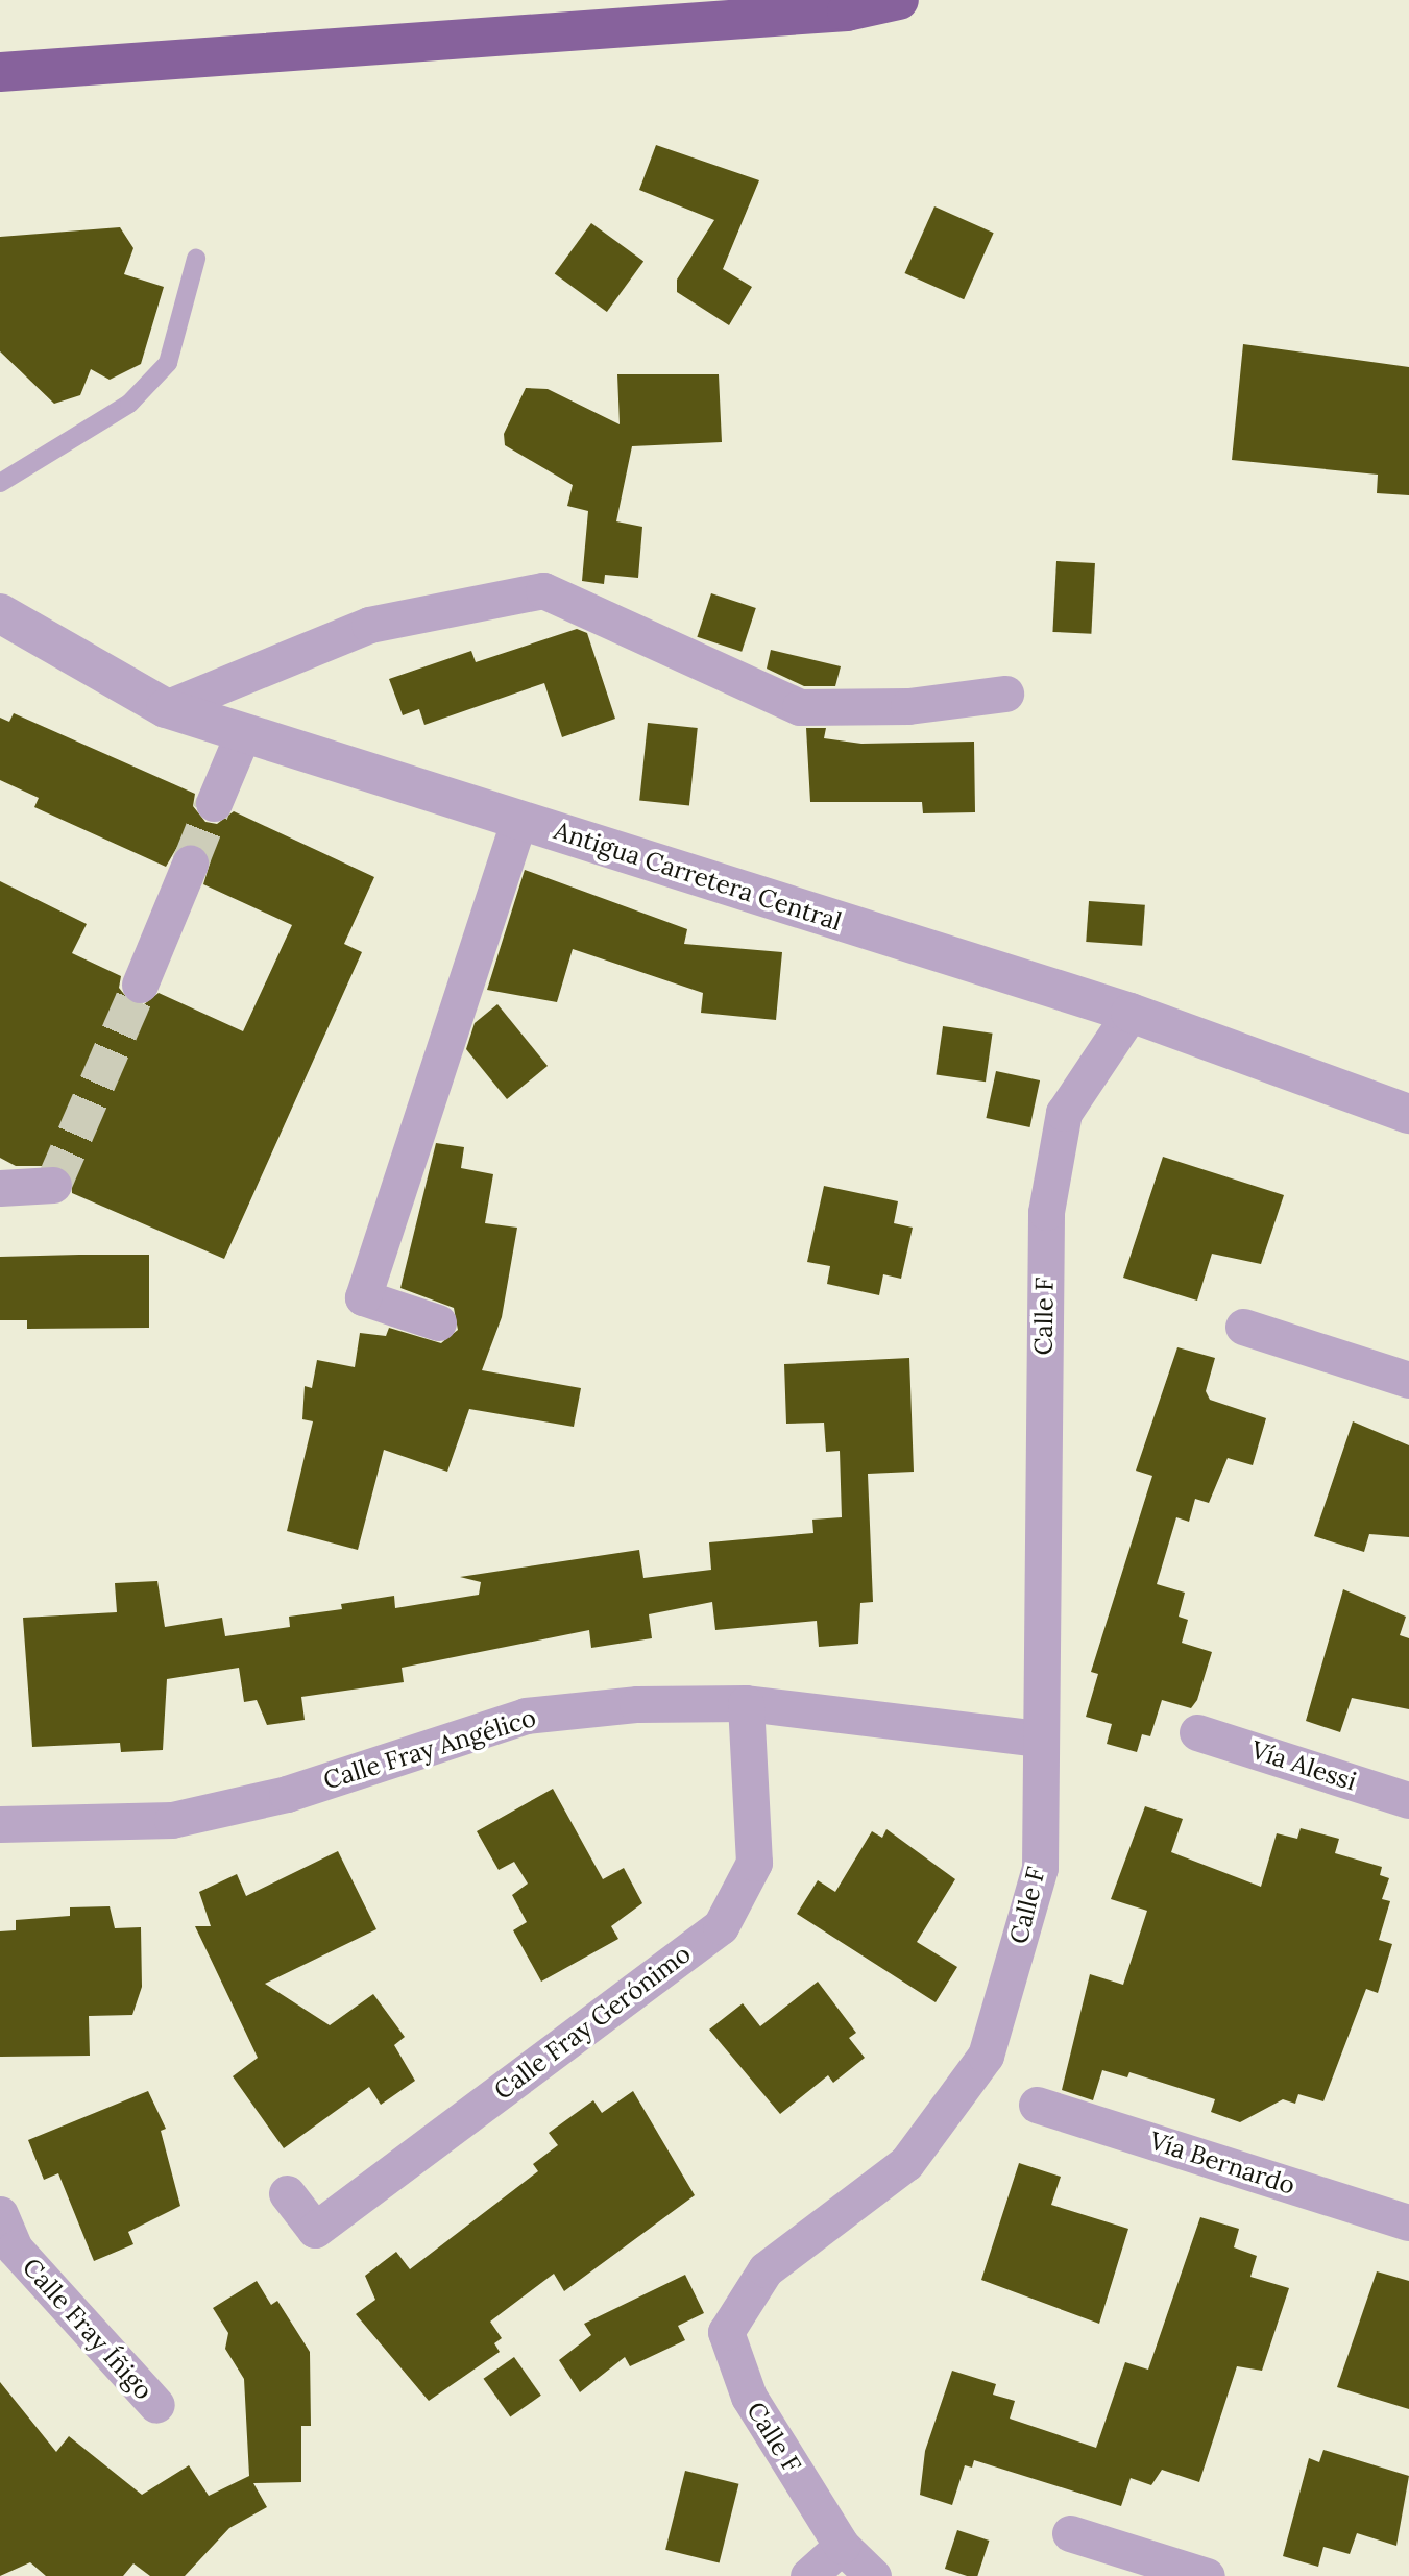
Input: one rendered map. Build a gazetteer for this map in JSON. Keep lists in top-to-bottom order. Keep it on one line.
{"streets":{"street":["Antigua Carretera Central","Calle F","Calle Fray Angélico","Vía Alessi","Calle Fray Gerónimo","Vía Bernardo","Calle Fray Íñigo"]},"crossings":[["Antigua Carretera Central","Calle F"],["Calle F","Calle Fray Angélico"],["Calle Fray Angélico","Calle Fray Gerónimo"]]}
